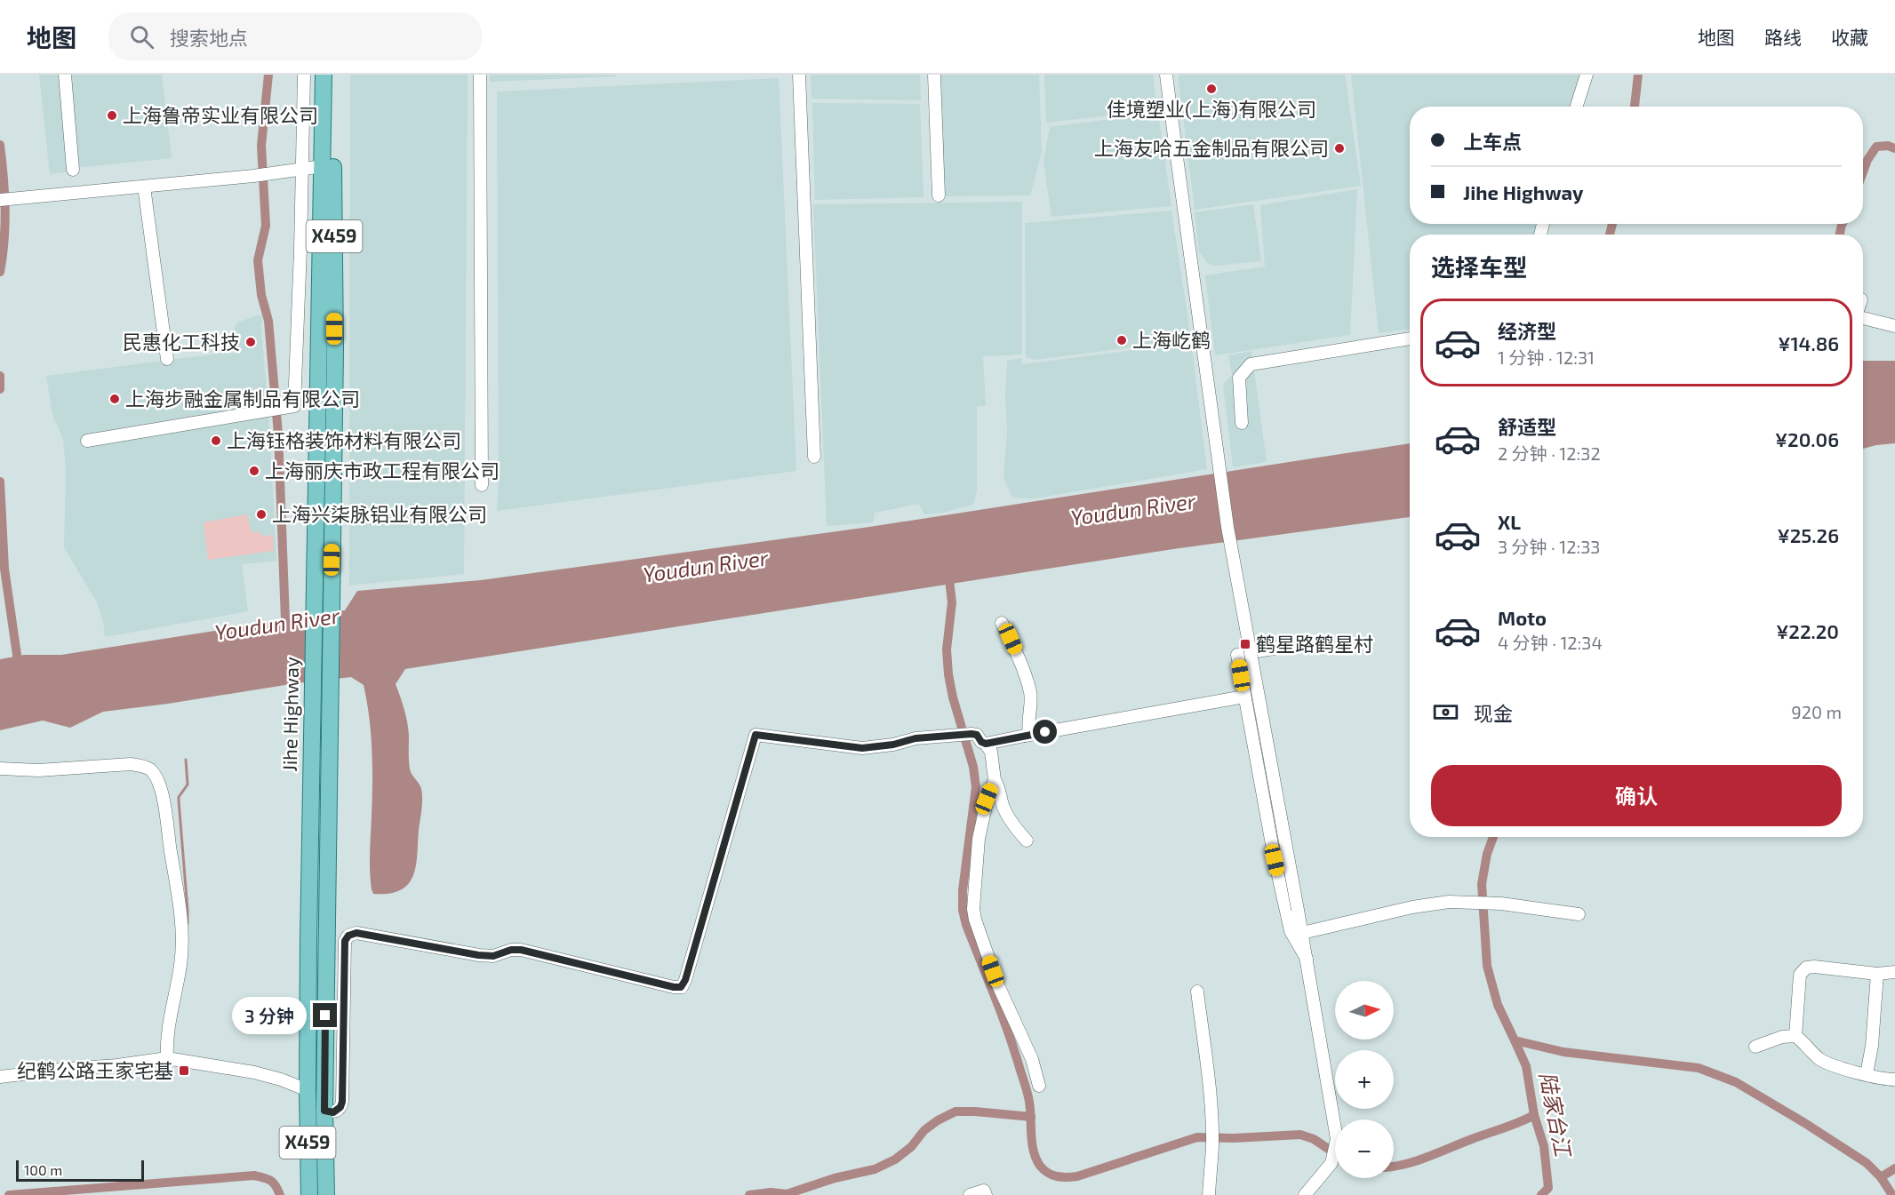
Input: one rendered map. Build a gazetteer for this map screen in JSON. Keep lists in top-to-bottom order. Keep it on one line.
{"streets":{"main road":["X459","Jihe Highway"]},"water":["Youdun River","陆家台江"],"places":{"other":["佳境塑业(上海)有限公司","上海鲁帝实业有限公司","上海友哈五金制品有限公司","上海屹鹤","民惠化工科技","上海步融金属制品有限公司","上海钰格装饰材料有限公司","上海丽庆市政工程有限公司","上海兴柒脉铝业有限公司"],"transit":["鹤星路鹤星村","纪鹤公路王家宅基"]},"scale_bar":"100 m","north":"right","page":{"header":"地图","search":"搜索地点","nav":["地图","路线","收藏"],"banner":["上车点","Jihe Highway"],"heading":"选择车型","list":[{"name":"经济型","note":"1 分钟 · 12:31","value":"¥14.86"},{"name":"舒适型","note":"2 分钟 · 12:32","value":"¥20.06"},{"name":"XL","note":"3 分钟 · 12:33","value":"¥25.26"},{"name":"Moto","note":"4 分钟 · 12:34","value":"¥22.20"}],"pay":["现金","920 m"],"buttons":"确认","map_buttons":["+","−"],"bubble":"3 分钟","scale":"100 m"}}
